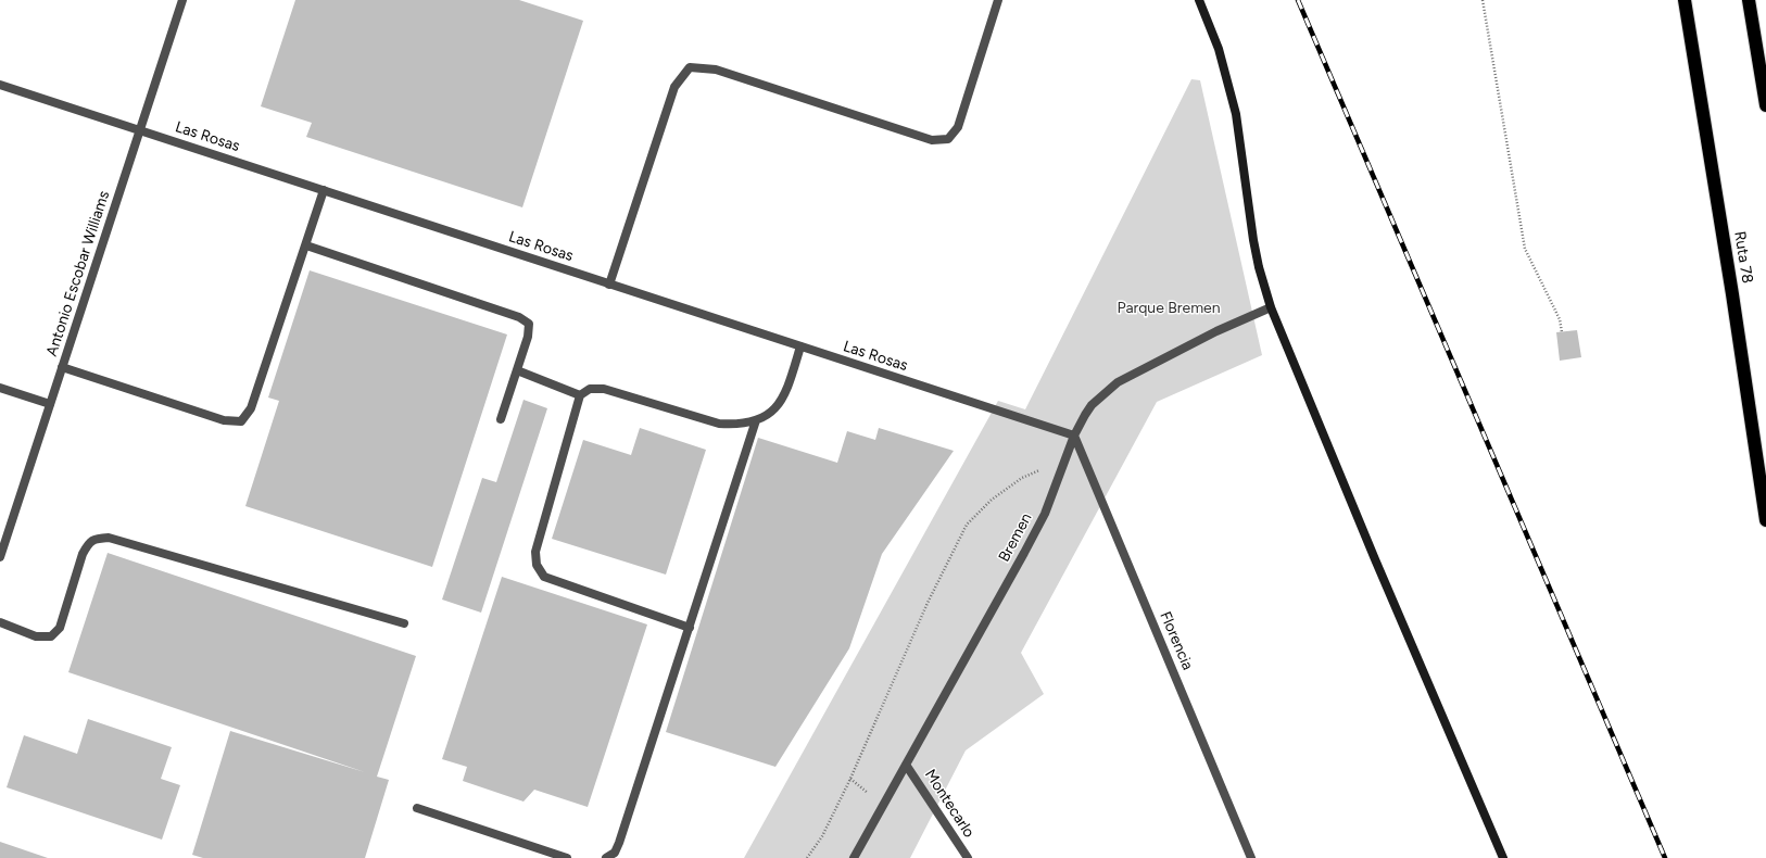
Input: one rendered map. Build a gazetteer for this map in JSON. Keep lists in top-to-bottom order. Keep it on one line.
{"streets":{"highway":["Ruta 78"],"street":["Las Rosas","Antonio Escobar Williams","Bremen","Florencia","Montecarlo"]},"crossings":[["Las Rosas","Antonio Escobar Williams"],["Las Rosas","Bremen"],["Las Rosas","Florencia"],["Bremen","Florencia"],["Bremen","Montecarlo"]],"parks":["Parque Bremen"]}
